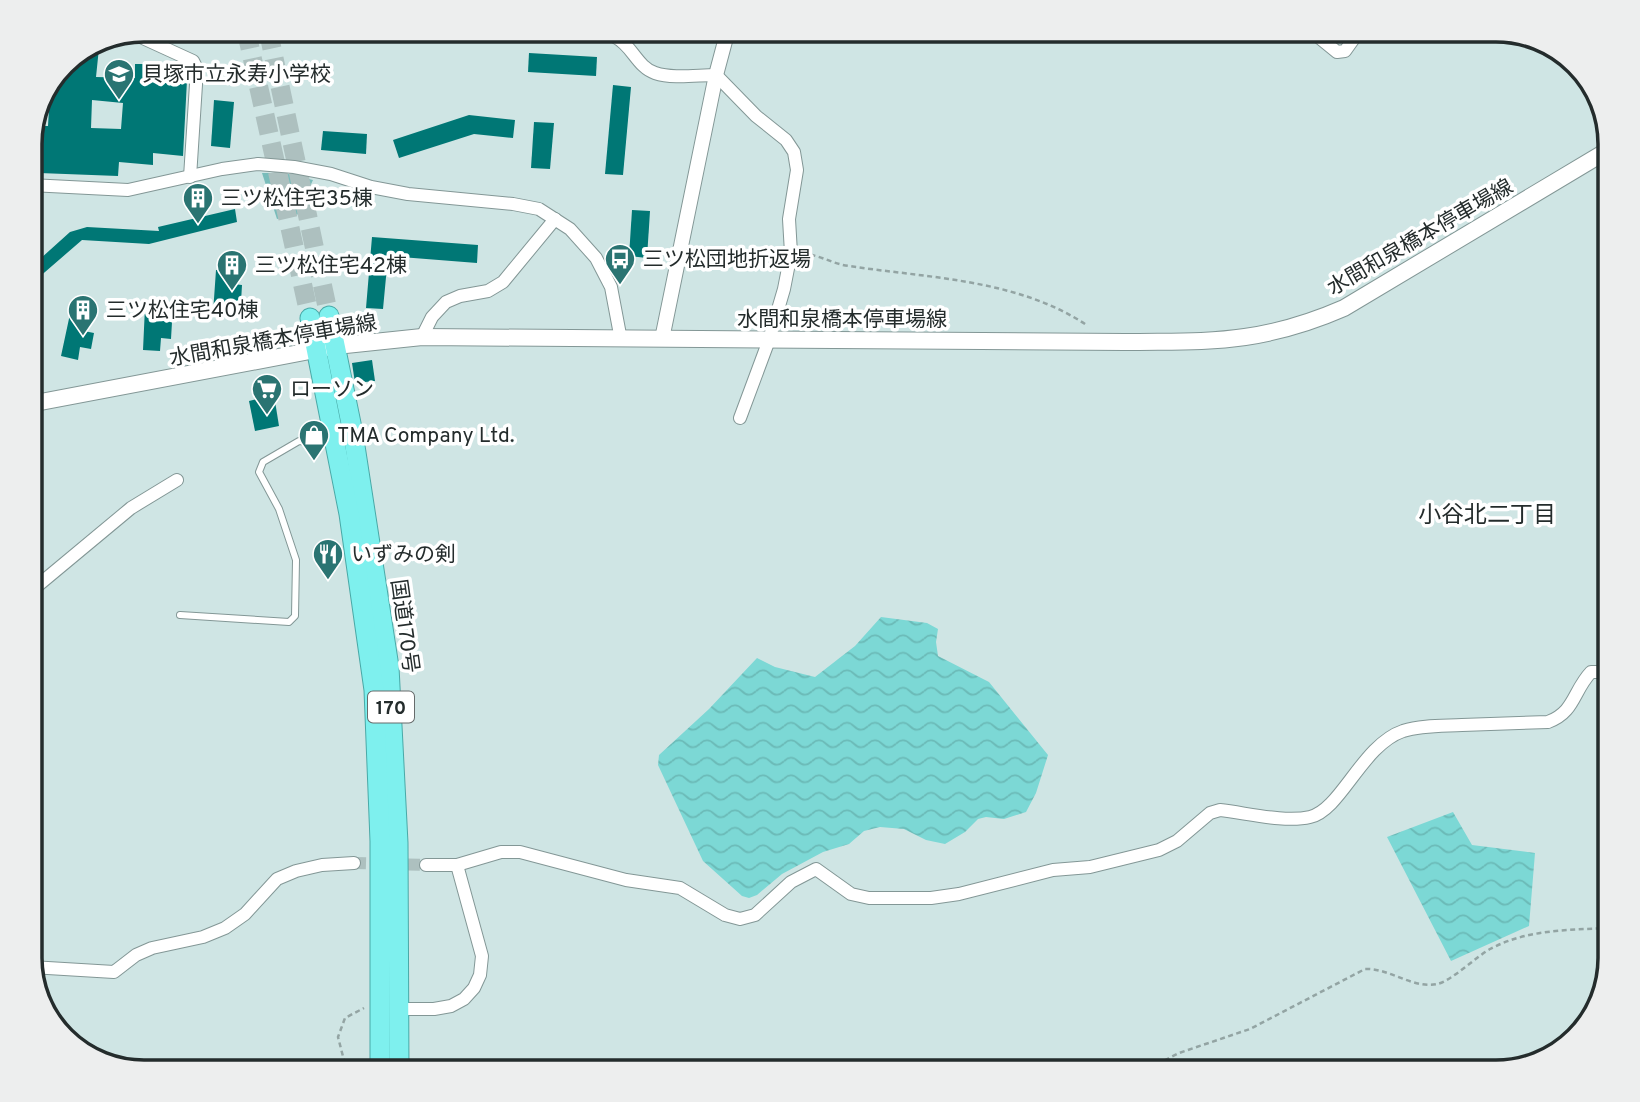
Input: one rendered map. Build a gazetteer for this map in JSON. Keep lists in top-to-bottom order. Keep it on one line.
{"streets":{"highway":["国道170号","170"],"main road":["水間和泉橋本停車場線"]},"crossings":[["水間和泉橋本停車場線","国道170号"]],"districts":["小谷北二丁目"],"places":{"school or university":["貝塚市立永寿小学校"],"building":["三ツ松住宅35棟","三ツ松住宅42棟","三ツ松住宅40棟"],"bus stop":["三ツ松団地折返場"],"supermarket":["ローソン"],"shop":["TMA Company Ltd."],"restaurant":["いずみの剣"]}}
